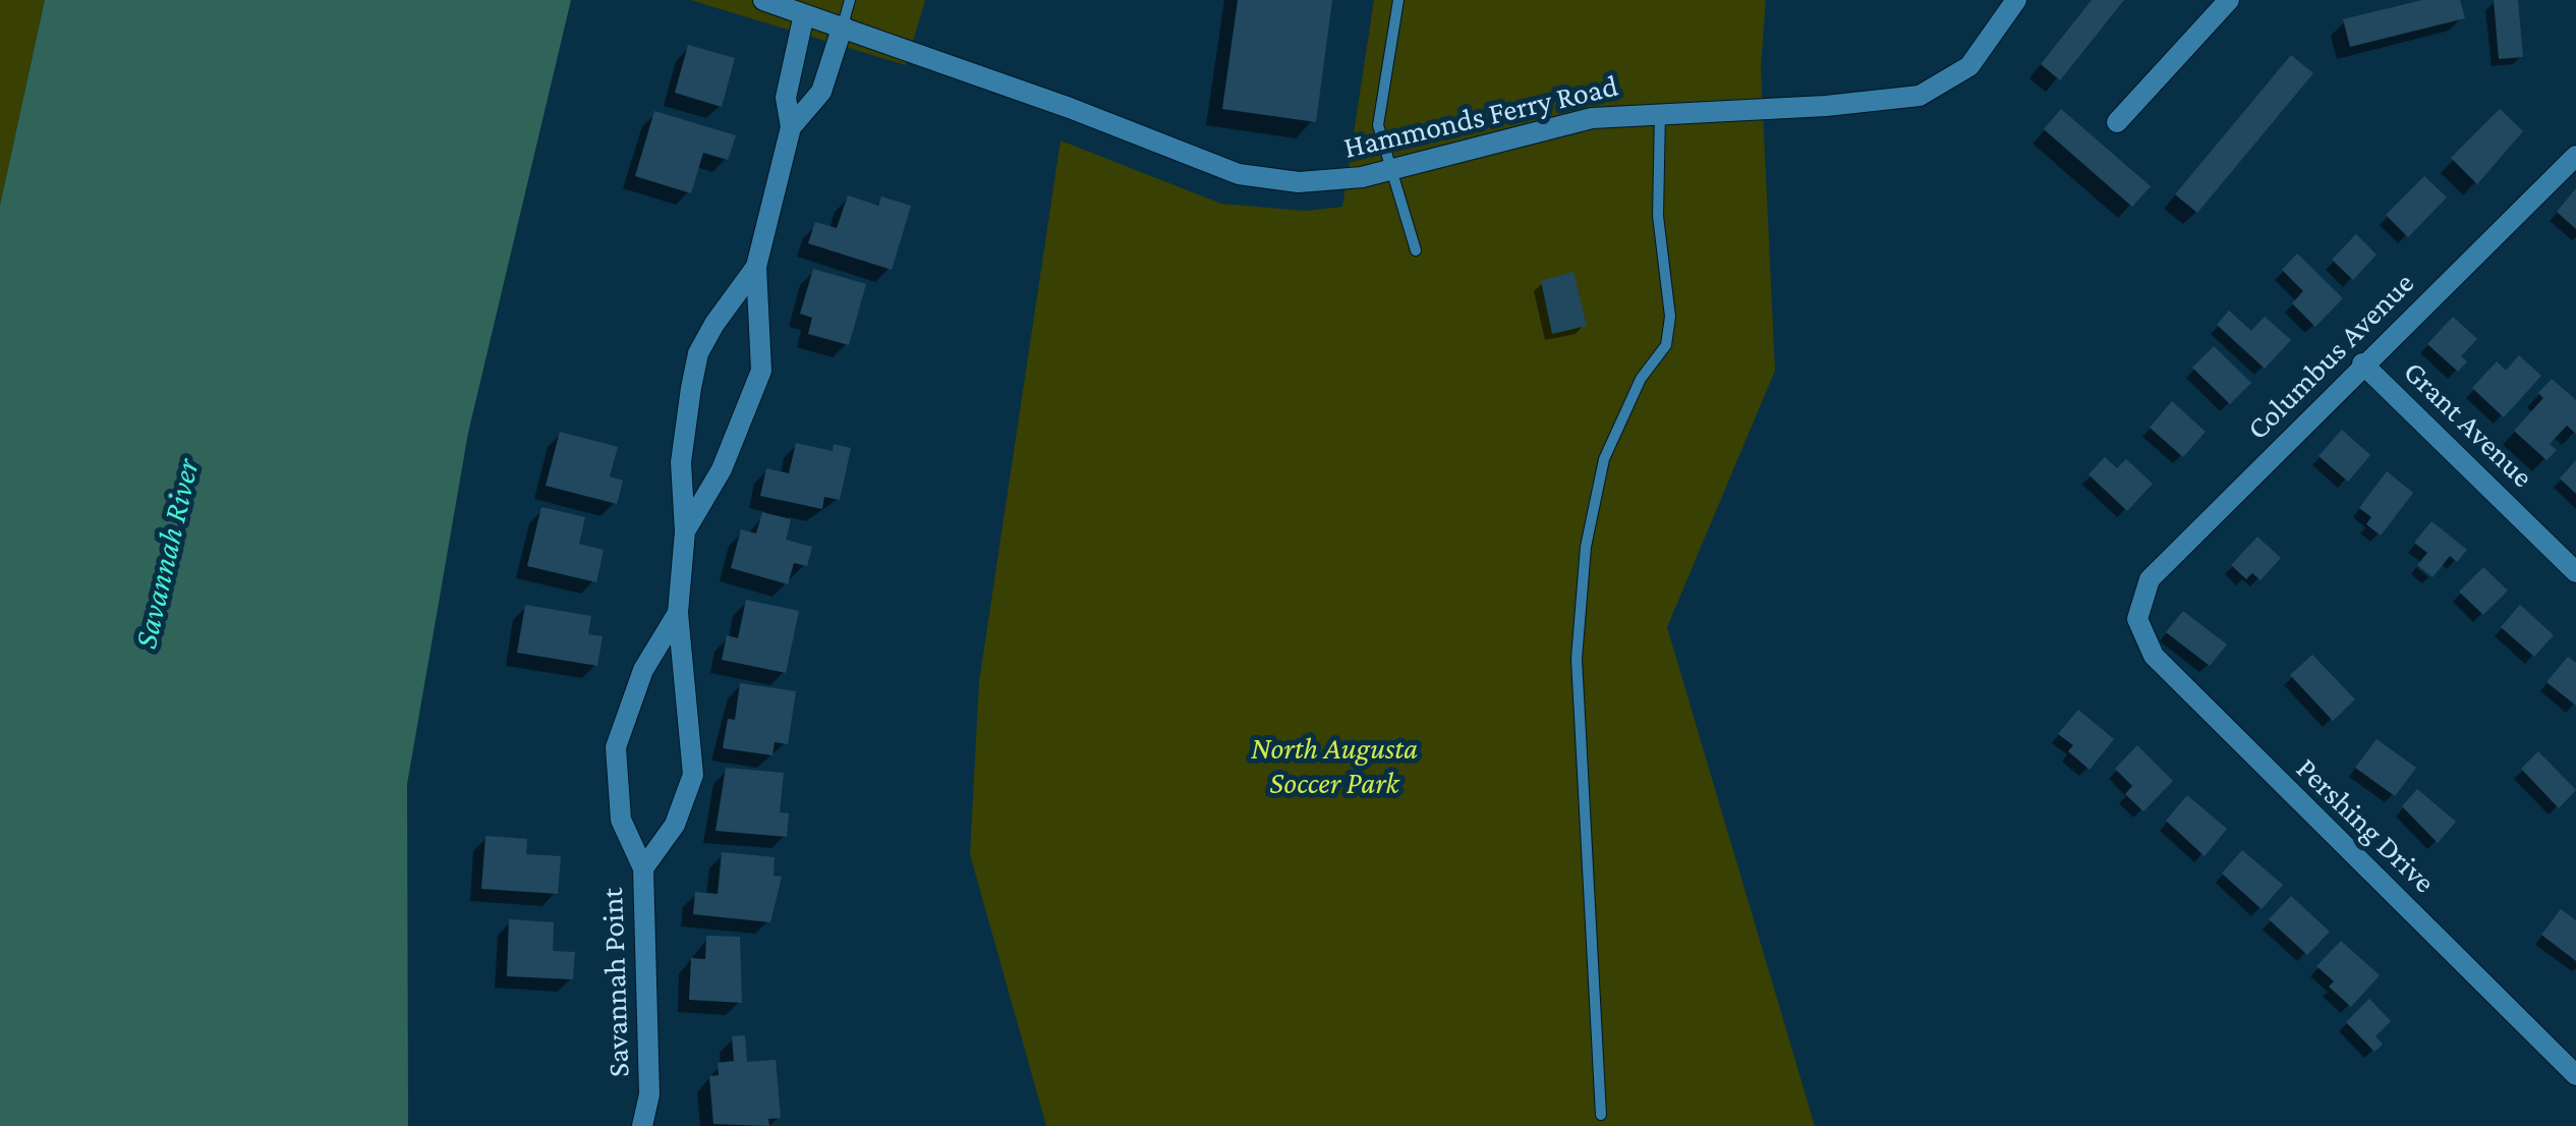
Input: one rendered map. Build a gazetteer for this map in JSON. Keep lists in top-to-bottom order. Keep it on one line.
{"streets":{"street":["Hammonds Ferry Road","Columbus Avenue","Grant Avenue","Pershing Drive","Savannah Point"]},"crossings":[["Hammonds Ferry Road","Savannah Point"],["Columbus Avenue","Grant Avenue"],["Columbus Avenue","Pershing Drive"]],"water":["Savannah River"],"parks":["North Augusta Soccer Park"]}
